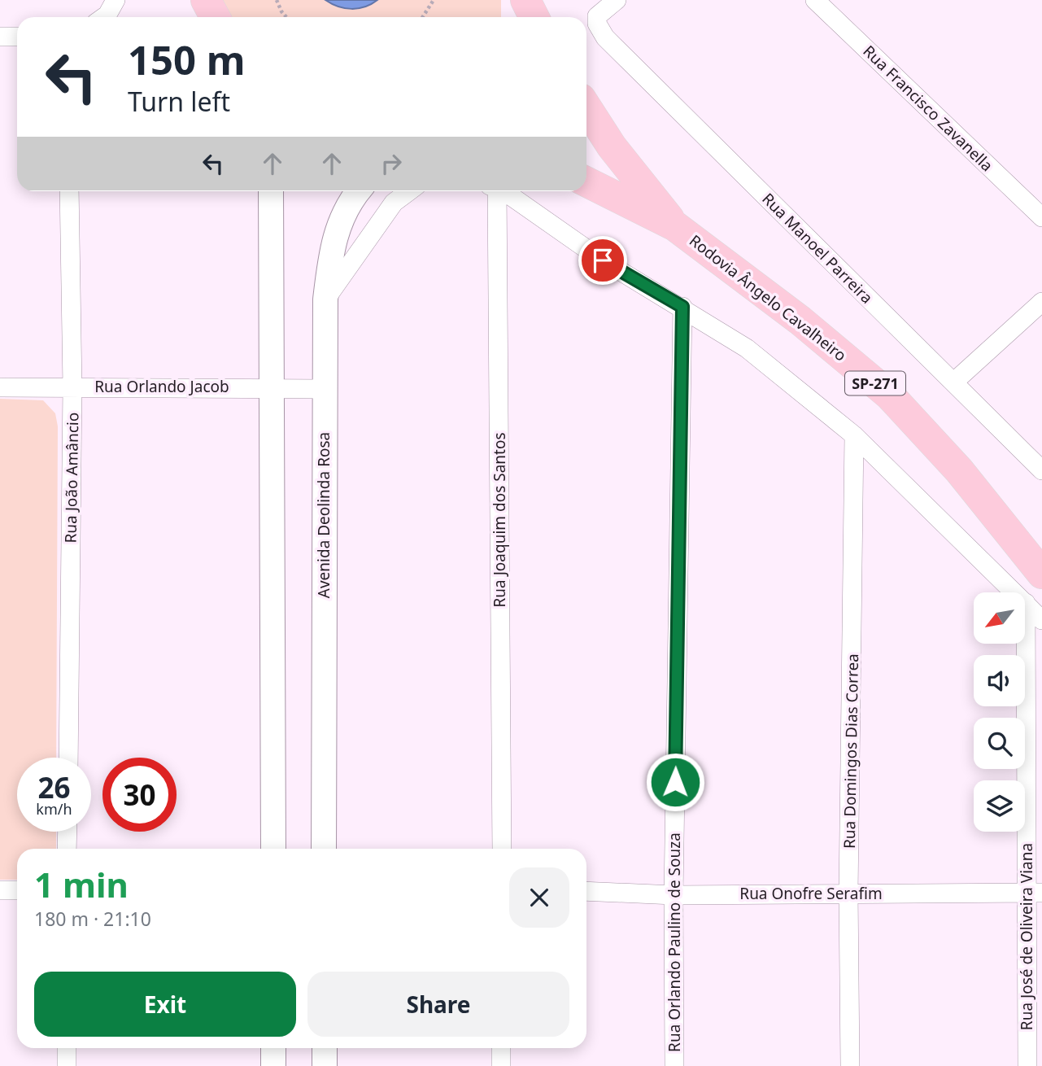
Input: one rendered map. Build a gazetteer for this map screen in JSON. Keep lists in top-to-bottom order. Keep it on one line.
{"streets":{"main road":["Rodovia Ângelo Cavalheiro","SP-271"],"street":["Rua Francisco Zavanella","Rua Manoel Parreira","Rua Orlando Jacob","Rua João Amâncio","Avenida Deolinda Rosa","Rua Joaquim dos Santos","Rua Domingos Dias Correa","Rua Onofre Serafim","Rua José de Oliveira Viana","Rua Orlando Paulino de Souza"]},"crossings":[["Rua Orlando Jacob","Rua João Amâncio"],["Rua Orlando Jacob","Avenida Deolinda Rosa"],["Rua Domingos Dias Correa","Rua Onofre Serafim"],["Rua Onofre Serafim","Rua José de Oliveira Viana"],["Rua Onofre Serafim","Rua Orlando Paulino de Souza"]],"north":"bottom left","page":{"turn":["150 m","Turn left"],"speed":"26 km/h","limit":"30","heading":["1 min","180 m · 21:10"],"buttons":["Exit","Share"]}}
